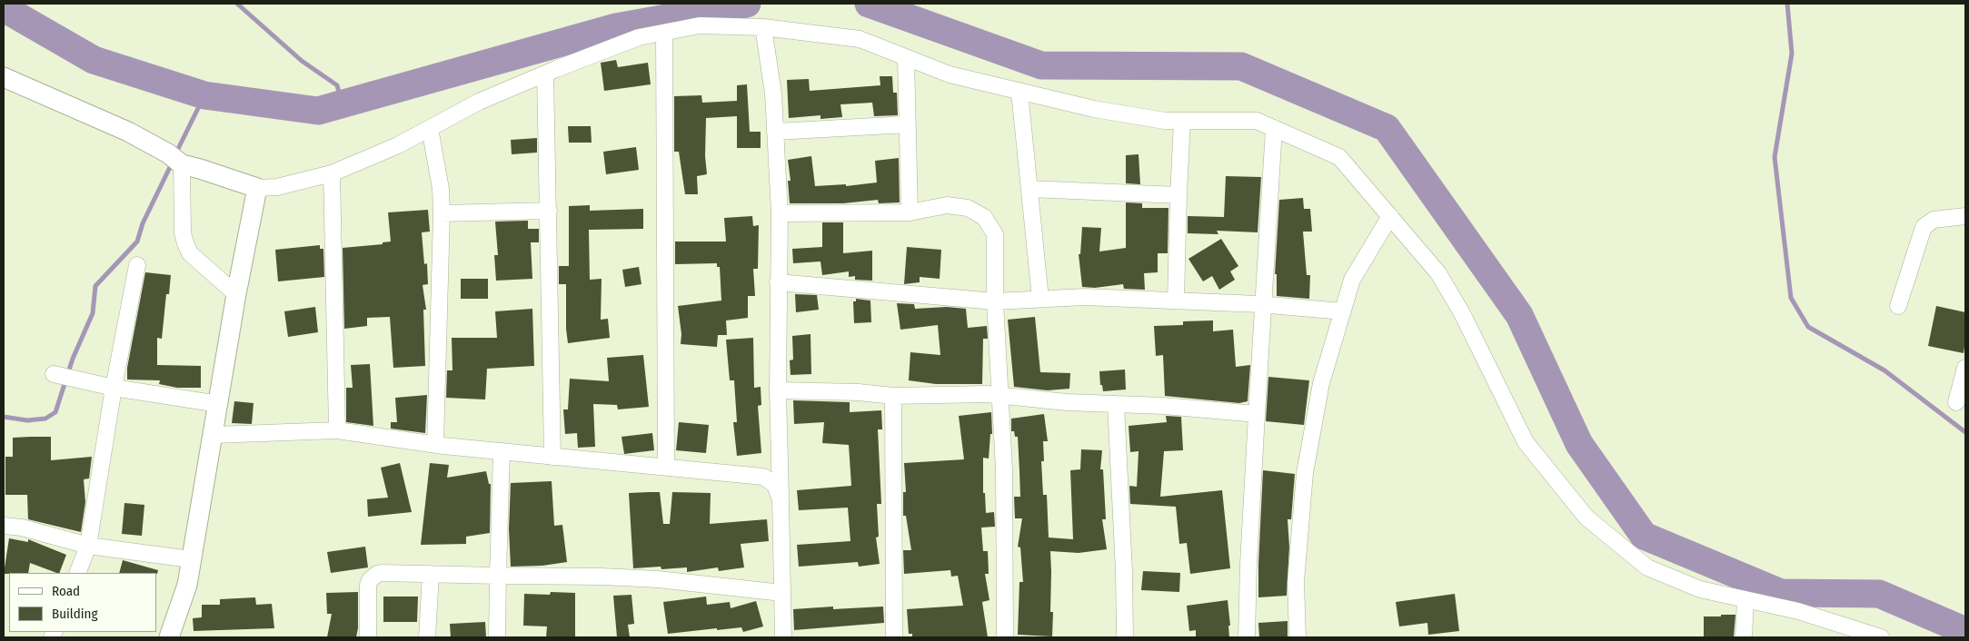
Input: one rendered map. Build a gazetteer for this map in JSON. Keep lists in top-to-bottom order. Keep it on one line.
{"legend":["Road","Building"]}
